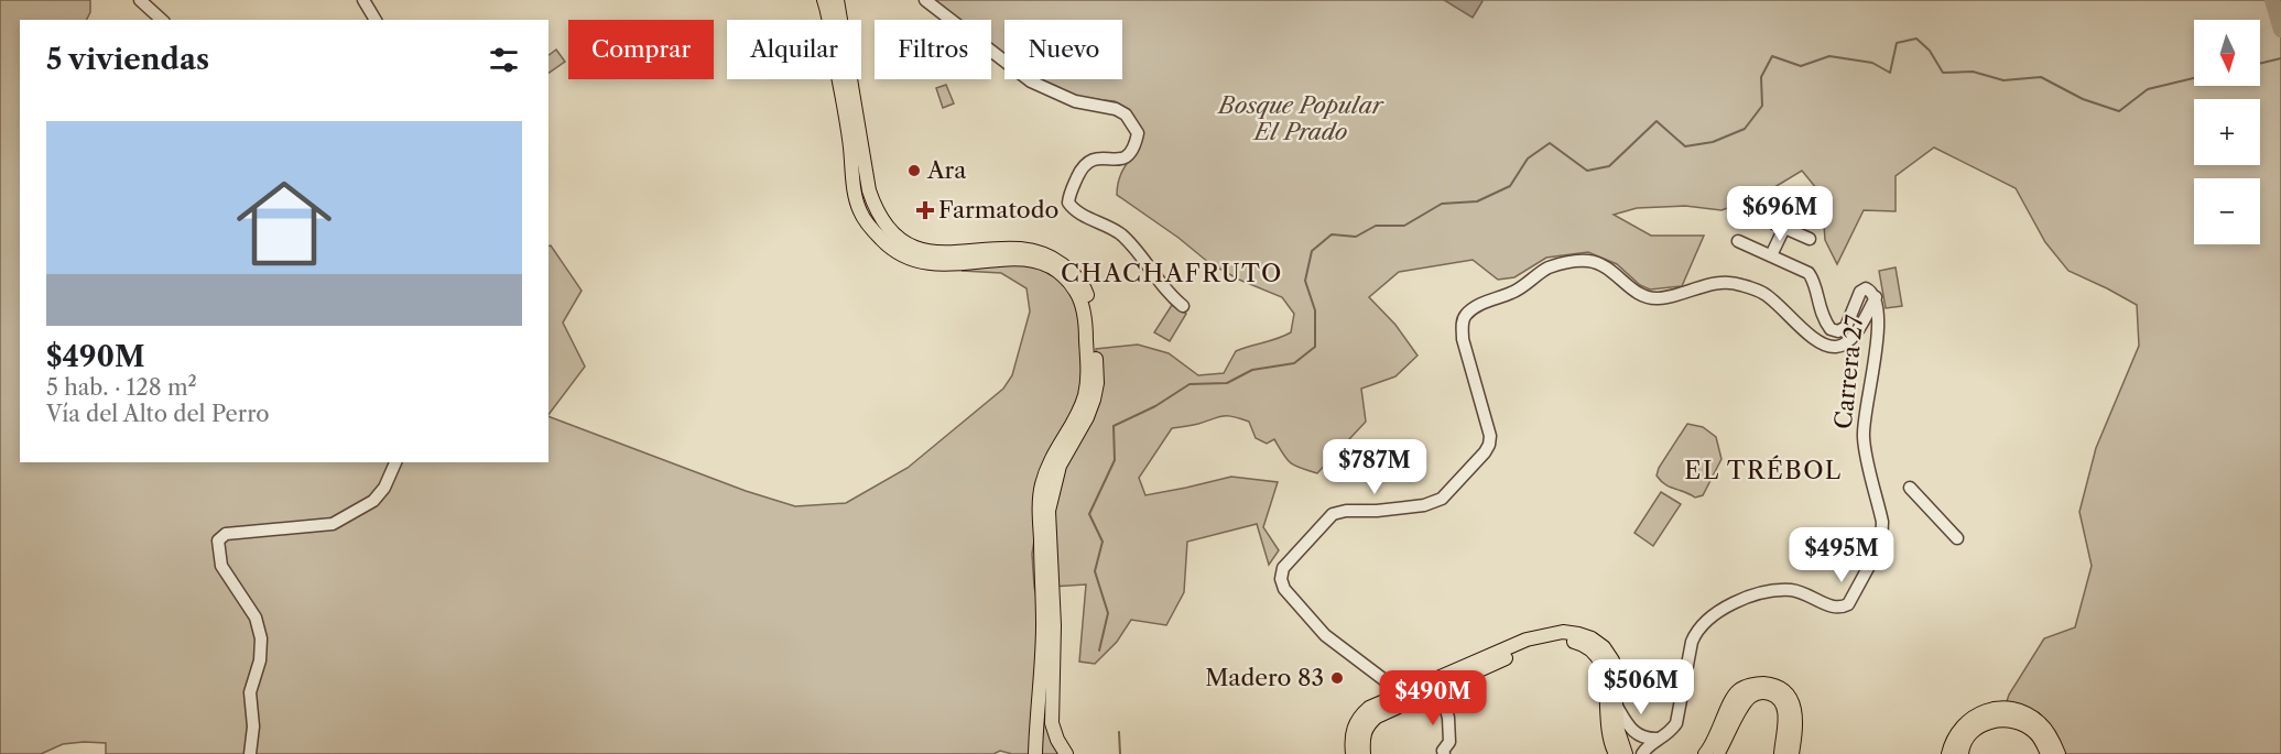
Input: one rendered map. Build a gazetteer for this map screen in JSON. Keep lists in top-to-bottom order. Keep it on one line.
{"streets":{"street":["Carrera 27"]},"districts":["CHACHAFRUTO","EL TRÉBOL"],"parks":["Bosque Popular El Prado"],"places":{"other":["Ara","Madero 83"],"health":["Farmatodo"]},"north":"bottom","page":{"map_buttons":["+","−"],"chip":["Comprar","Alquilar","Filtros","Nuevo"],"heading":"5 viviendas","list":[{"name":"$490M","note":"5 hab. · 128 m² · Vía del Alto del Perro"}],"price":["$696M","$787M","$495M","$506M","$490M"]}}
